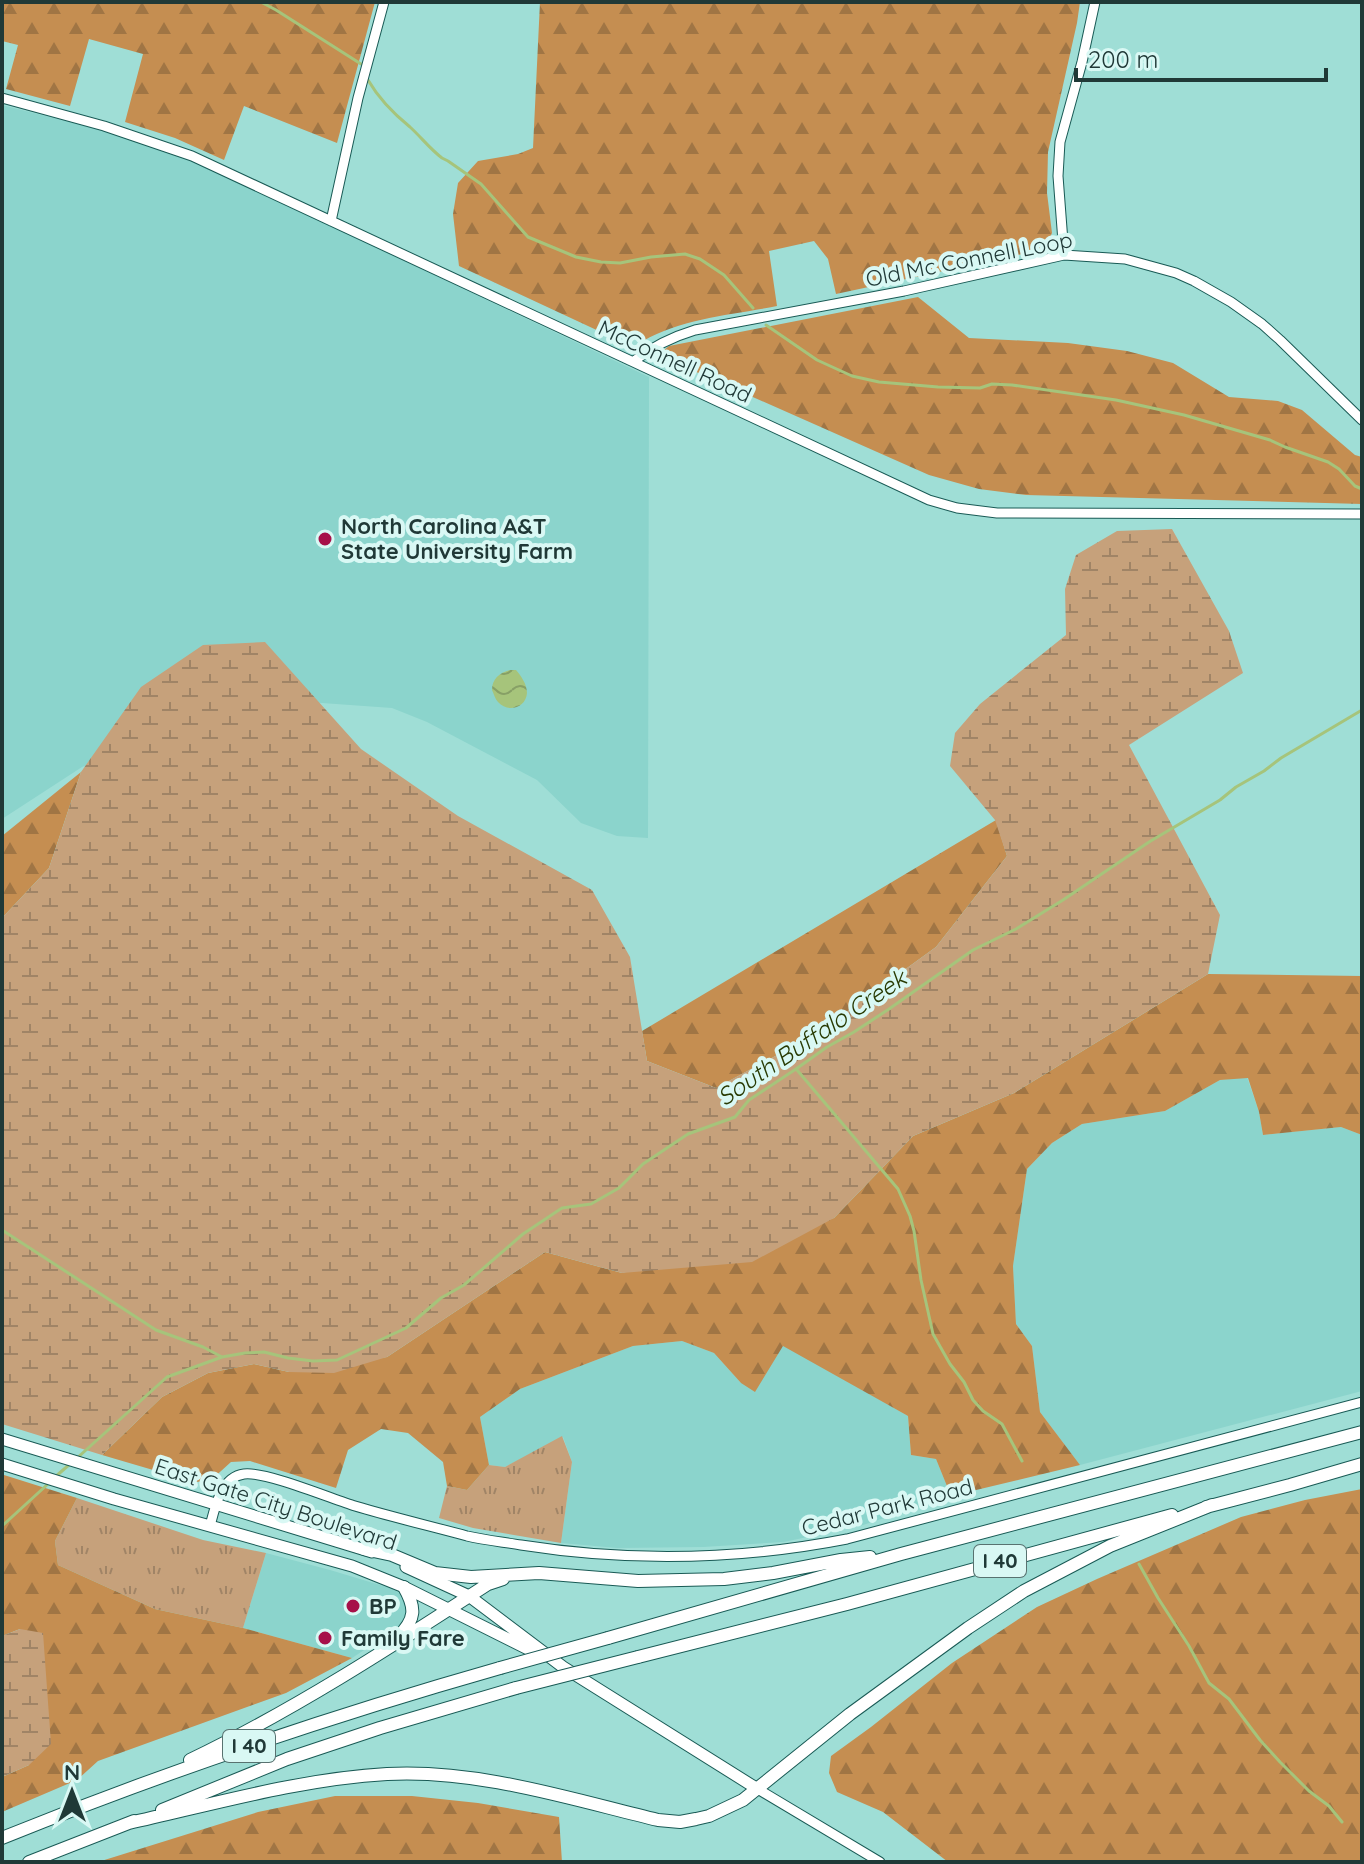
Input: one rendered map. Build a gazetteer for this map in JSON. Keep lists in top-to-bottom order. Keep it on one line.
{"streets":{"highway":["I 40"],"main road":["East Gate City Boulevard"],"street":["Old Mc Connell Loop","McConnell Road","Cedar Park Road"]},"crossings":[["Old Mc Connell Loop","McConnell Road"],["East Gate City Boulevard","Cedar Park Road"]],"water":["South Buffalo Creek"],"places":["North Carolina A&T State University Farm","BP","Family Fare"],"scale_bar":"200 m","north":"top"}
